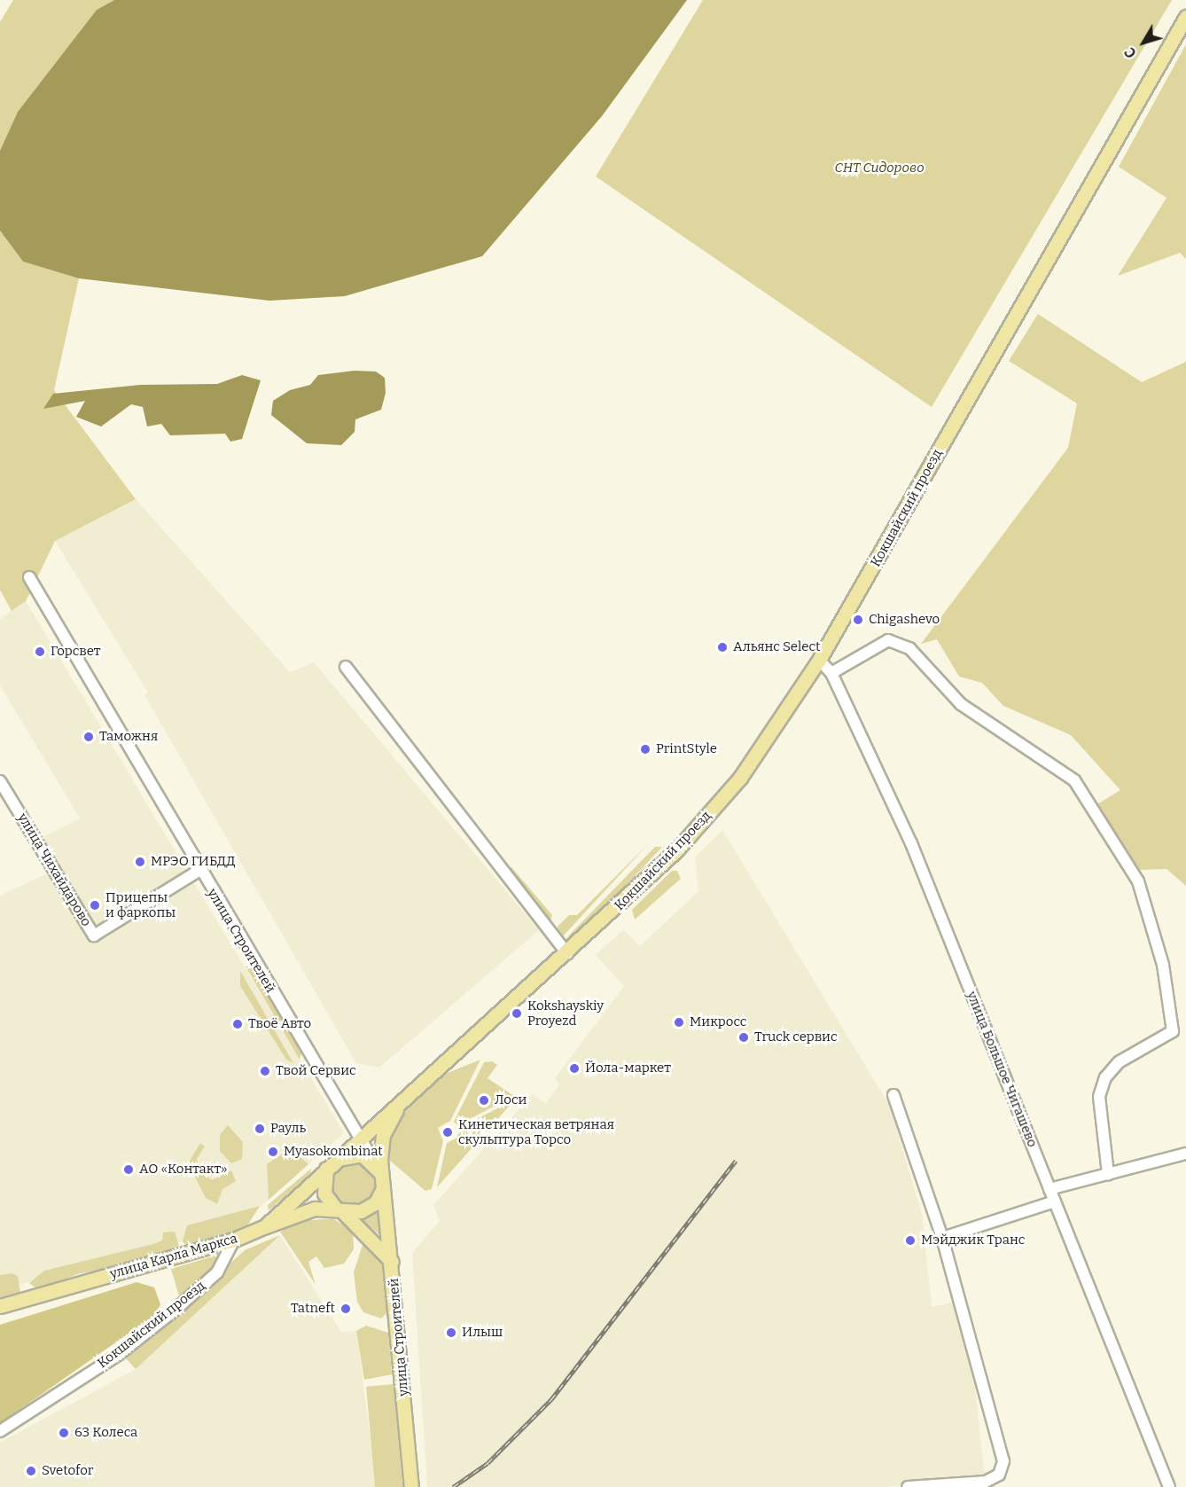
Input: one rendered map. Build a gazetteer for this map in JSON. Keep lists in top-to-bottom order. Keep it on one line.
{"streets":{"main road":["Кокшайский проезд","улица Строителей","улица Карла Маркса"],"street":["улица Чихайдарово","улица Большое Чигашево"]},"crossings":[["Кокшайский проезд","улица Строителей"],["Кокшайский проезд","улица Большое Чигашево"],["Кокшайский проезд","улица Карла Маркса"],["улица Чихайдарово","улица Строителей"],["улица Строителей","улица Карла Маркса"]],"parks":["СНТ Сидорово"],"places":["Chigashevo","Альянс Select","Горсвет","Таможня","PrintStyle","МРЭО ГИБДД","Прицепы и фаркопы","Kokshayskiy Proyezd","Микросс","Твоё Авто","Truck сервис","Йола-маркет","Твой Сервис","Лоси","Рауль","Кинетическая ветряная скульптура Торсо","Myasokombinat","АО «Контакт»","Мэйджик Транс","Tatneft","Илыш","63 Колеса","Svetofor"],"north":"bottom left"}
